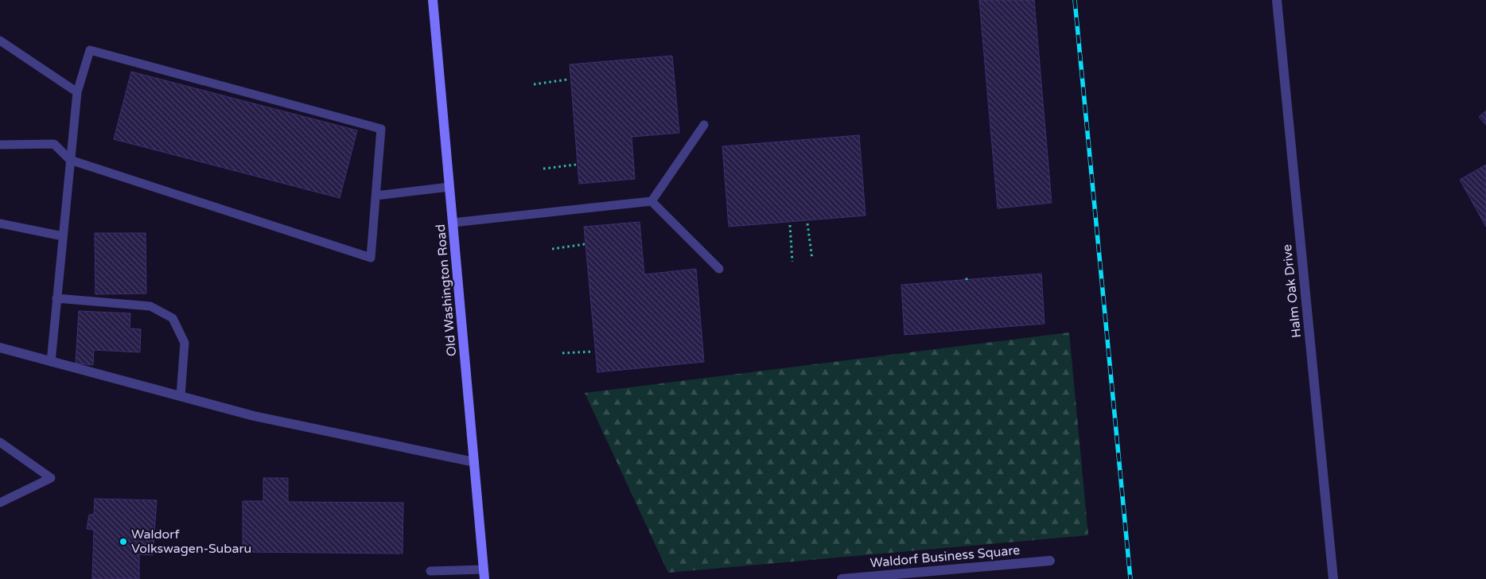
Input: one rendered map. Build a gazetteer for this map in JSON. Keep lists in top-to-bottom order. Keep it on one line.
{"streets":{"main road":["Old Washington Road"],"street":["Halm Oak Drive","Waldorf Business Square"]},"places":["Waldorf Volkswagen-Subaru"]}
